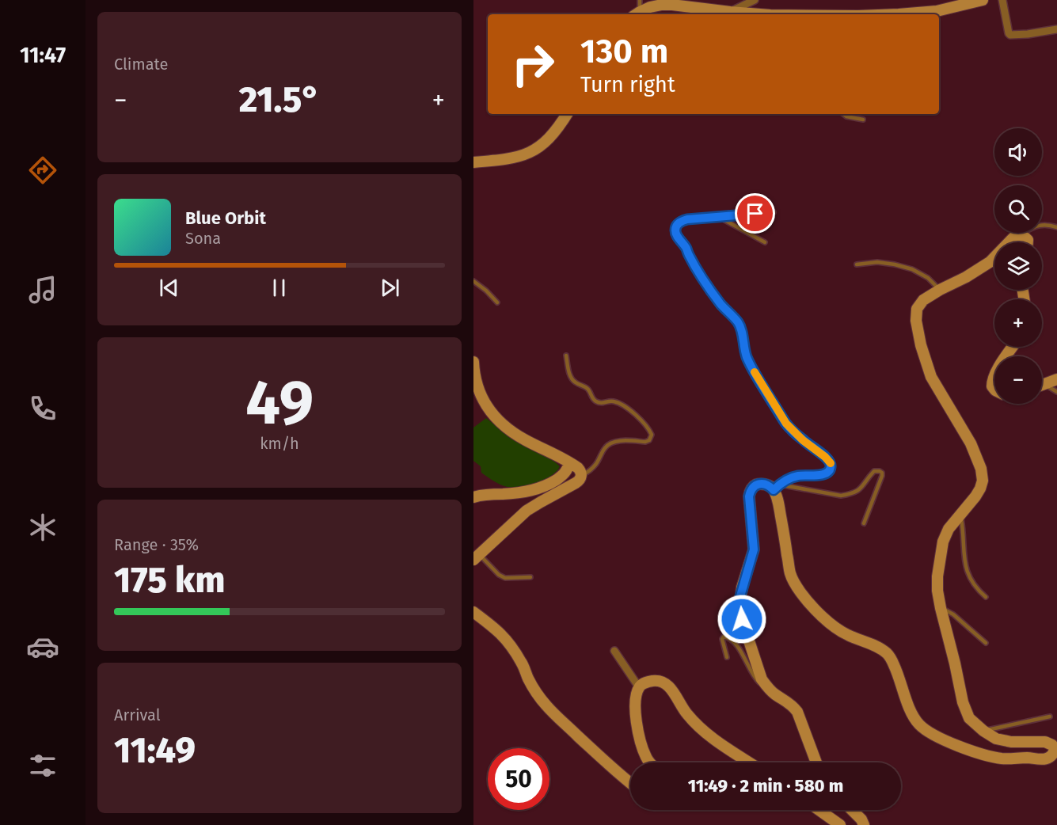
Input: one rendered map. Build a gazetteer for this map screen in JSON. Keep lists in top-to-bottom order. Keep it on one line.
{"page":{"tabs":"11:47","tile":["Climate",["49","km/h"],["Range · 35%","175 km"],["Arrival","11:49"]],"turn":["130 m","Turn right"],"heat":["−","21.5°","+"],"map_buttons":["+","−"],"song":["Blue Orbit","Sona"],"limit":"50","trip":"11:49 · 2 min · 580 m"}}
